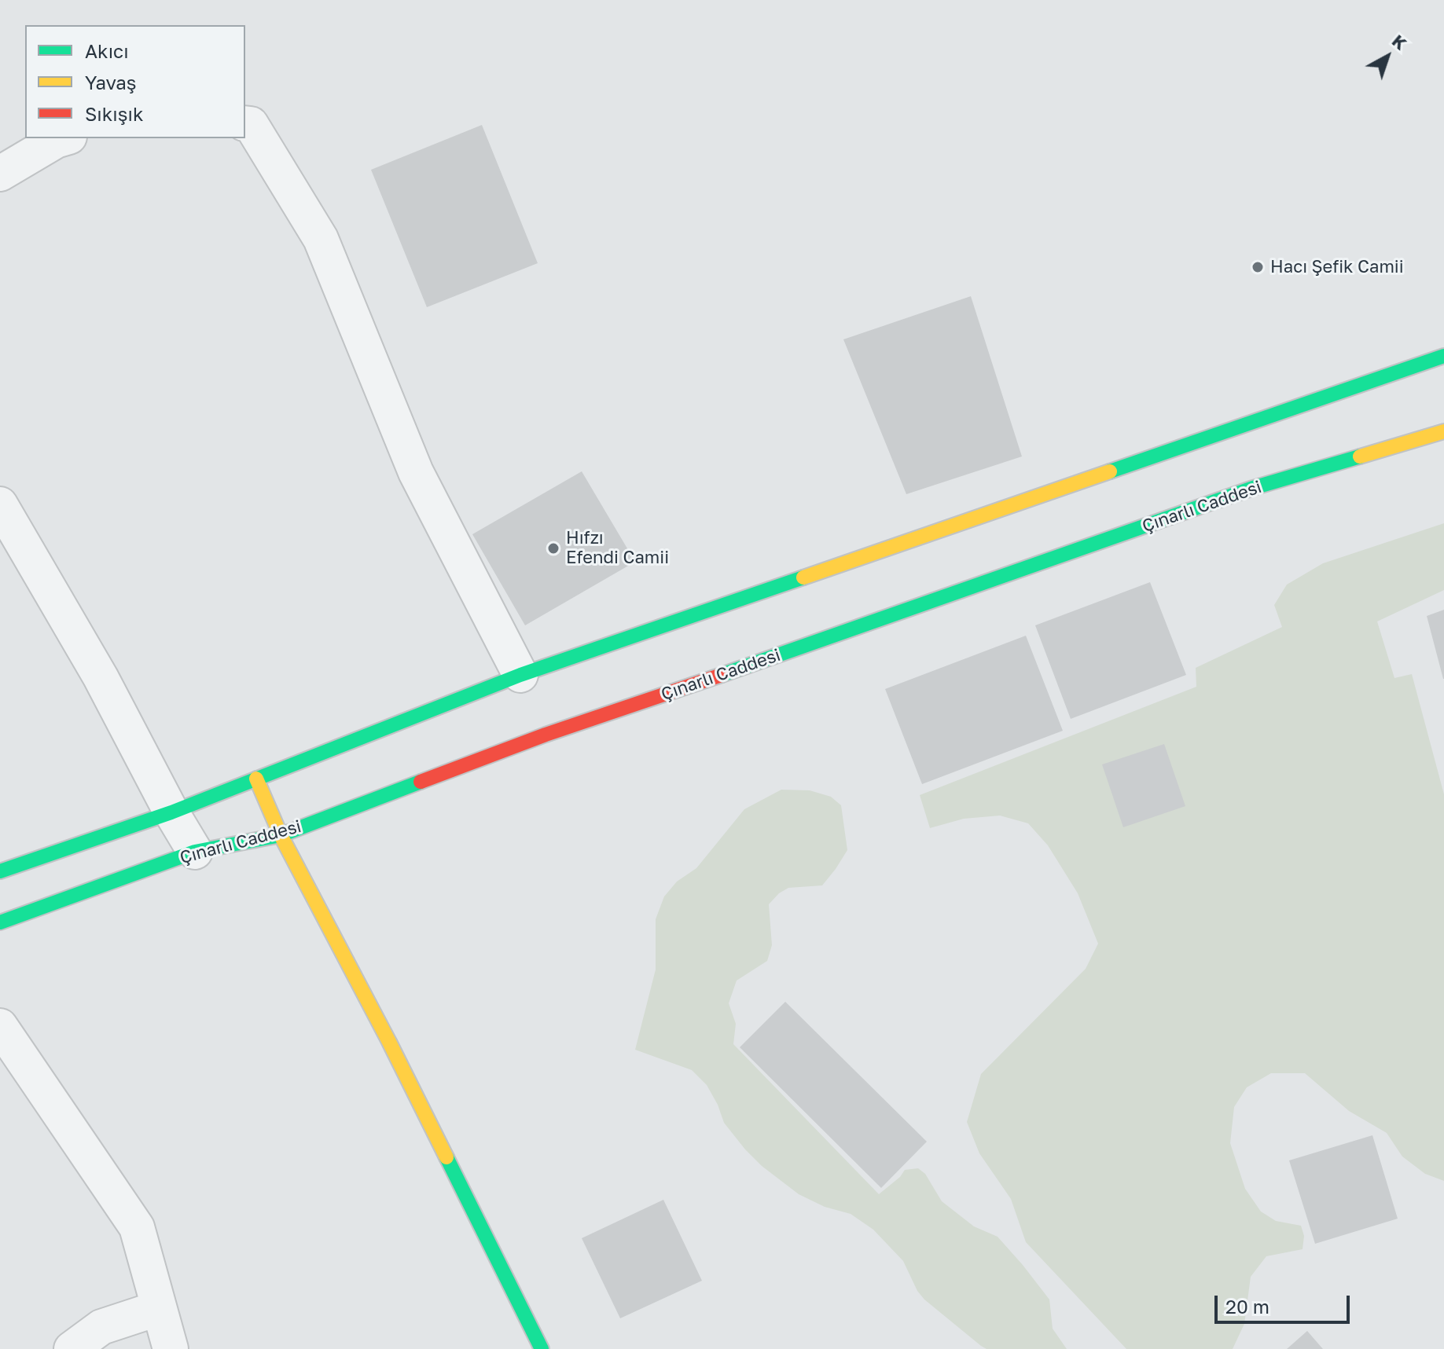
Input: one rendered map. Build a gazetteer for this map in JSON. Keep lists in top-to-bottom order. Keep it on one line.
{"streets":{"street":["Çınarlı Caddesi"]},"places":["Hacı Şefik Camii","Hıfzı Efendi Camii"],"legend":["Akıcı","Yavaş","Sıkışık"],"scale_bar":"20 m","north":"top right"}
